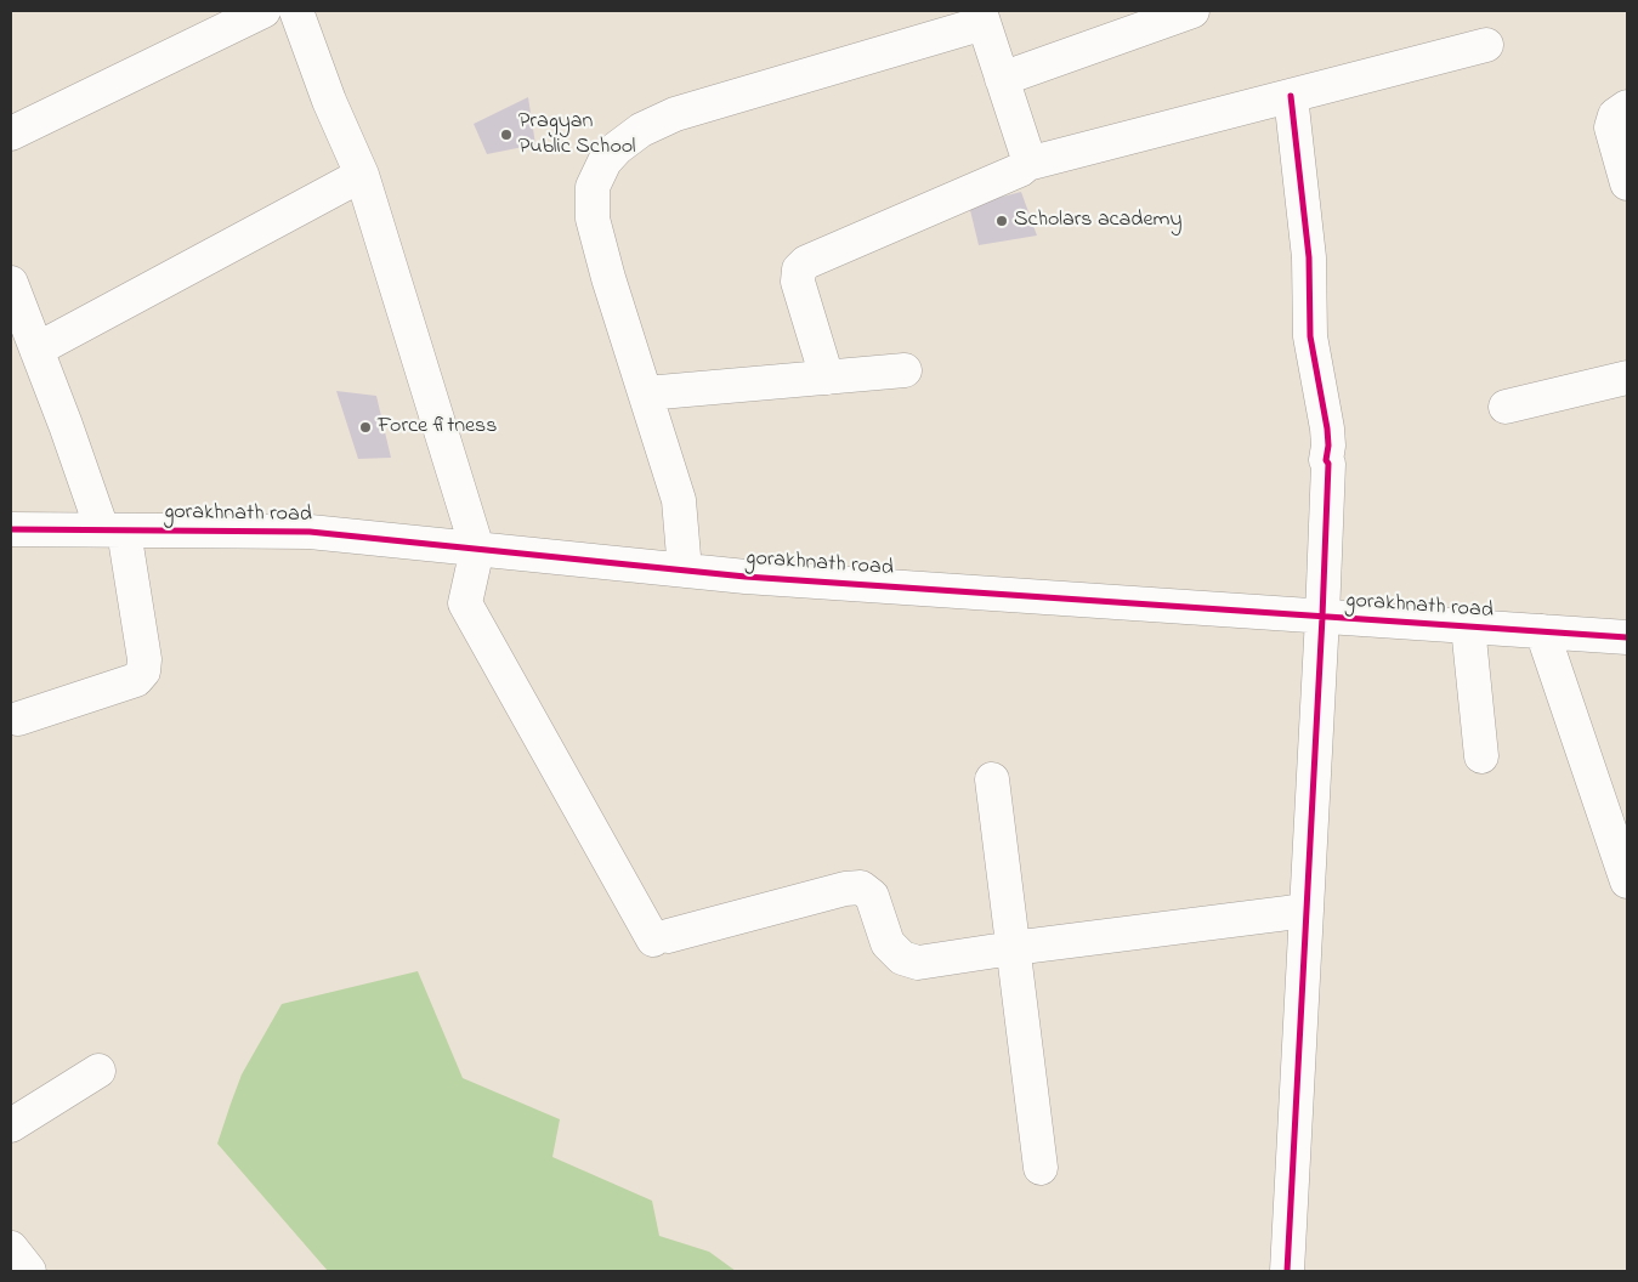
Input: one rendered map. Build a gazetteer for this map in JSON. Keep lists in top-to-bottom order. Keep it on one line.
{"streets":{"street":["gorakhnath road"]},"places":["Pragyan Public School","Scholars academy","Force fitness"]}
